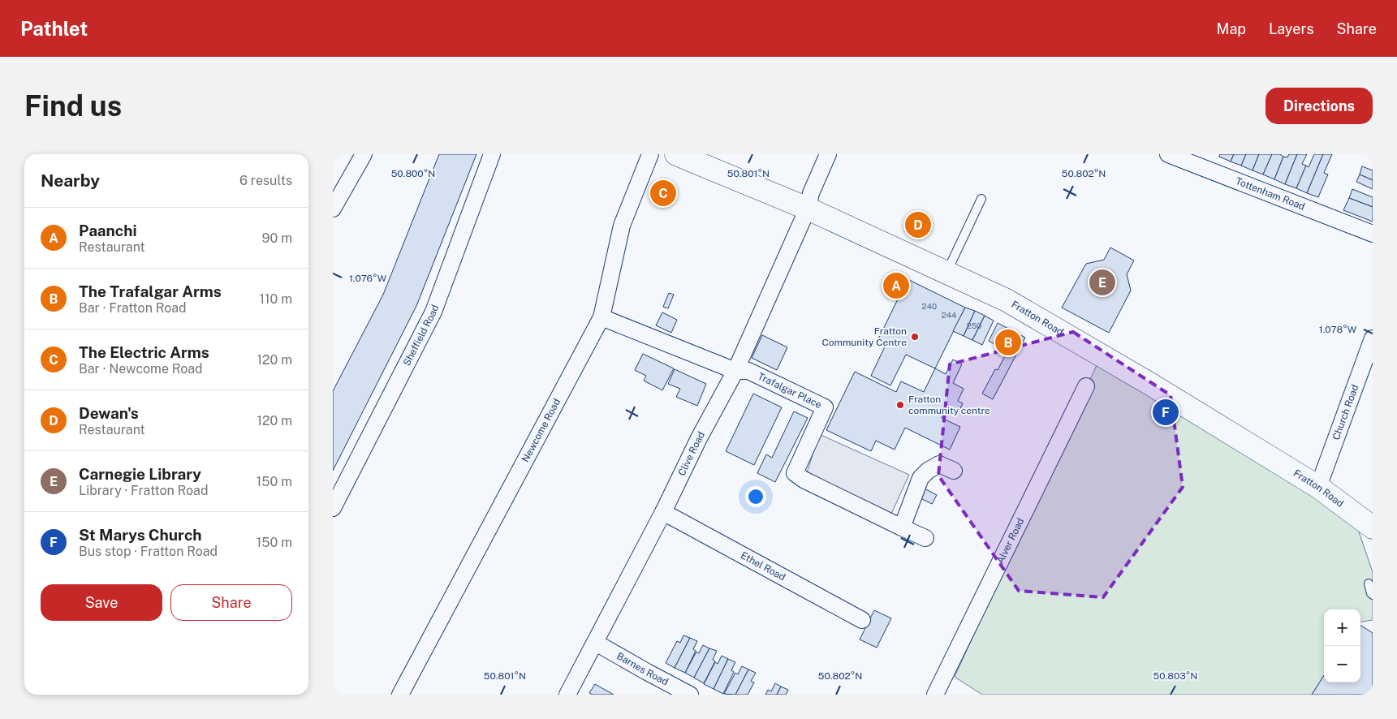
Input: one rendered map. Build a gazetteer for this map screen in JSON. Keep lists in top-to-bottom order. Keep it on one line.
{"streets":{"main road":["Fratton Road"],"street":["Tottenham Road","Sheffield Road","Trafalgar Place","Church Road","Newcome Road","Clive Road","Alver Road","Ethel Road","Barnes Road"]},"crossings":[["Fratton Road","Church Road"],["Fratton Road","Clive Road"],["Trafalgar Place","Newcome Road"],["Trafalgar Place","Clive Road"],["Clive Road","Ethel Road"],["Clive Road","Barnes Road"]],"places":["Fratton Community Centre","Fratton community centre"],"house_numbers":["240","244","250"],"page":{"header":"Pathlet","nav":["Map","Layers","Share"],"buttons":["Directions",["Save","Share"]],"title":"Find us","heading":["Nearby","6 results"],"pins":["C","D","E","A","B","F"],"list":[{"mark":"A","name":"Paanchi","note":"Restaurant","value":"90 m"},{"mark":"B","name":"The Trafalgar Arms","note":"Bar · Fratton Road","value":"110 m"},{"mark":"C","name":"The Electric Arms","note":"Bar · Newcome Road","value":"120 m"},{"mark":"D","name":"Dewan's","note":"Restaurant","value":"120 m"},{"mark":"E","name":"Carnegie Library","note":"Library · Fratton Road","value":"150 m"},{"mark":"F","name":"St Marys Church","note":"Bus stop · Fratton Road","value":"150 m"}],"map_buttons":["+","−"]},"coordinates":["50.800°N","50.801°N","50.802°N","1.076°W","1.078°W","50.803°N"]}
